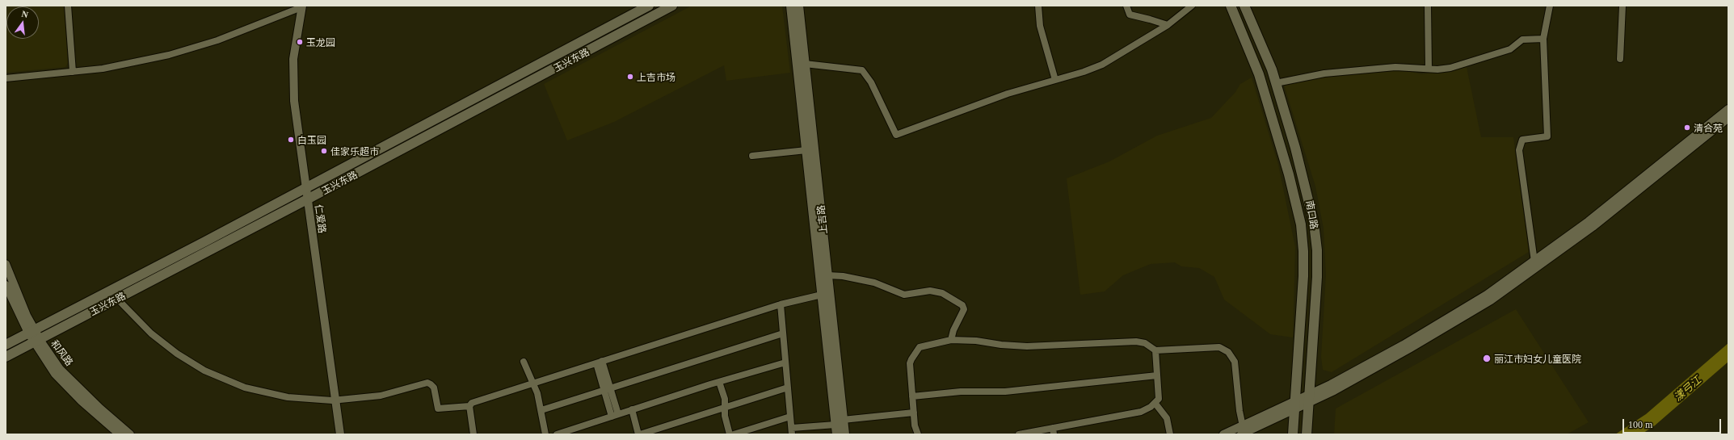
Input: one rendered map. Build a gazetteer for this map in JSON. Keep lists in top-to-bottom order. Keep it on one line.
{"streets":{"main road":["玉兴东路","南口路","上吉路"],"street":["仁爱路","和风路"]},"crossings":[["玉兴东路","仁爱路"],["玉兴东路","和风路"]],"water":["漾弓江"],"places":["玉龙园","上吉市场","清合苑","白玉园","佳家乐超市","丽江市妇女儿童医院"],"scale_bar":"100 m","north":"top"}
